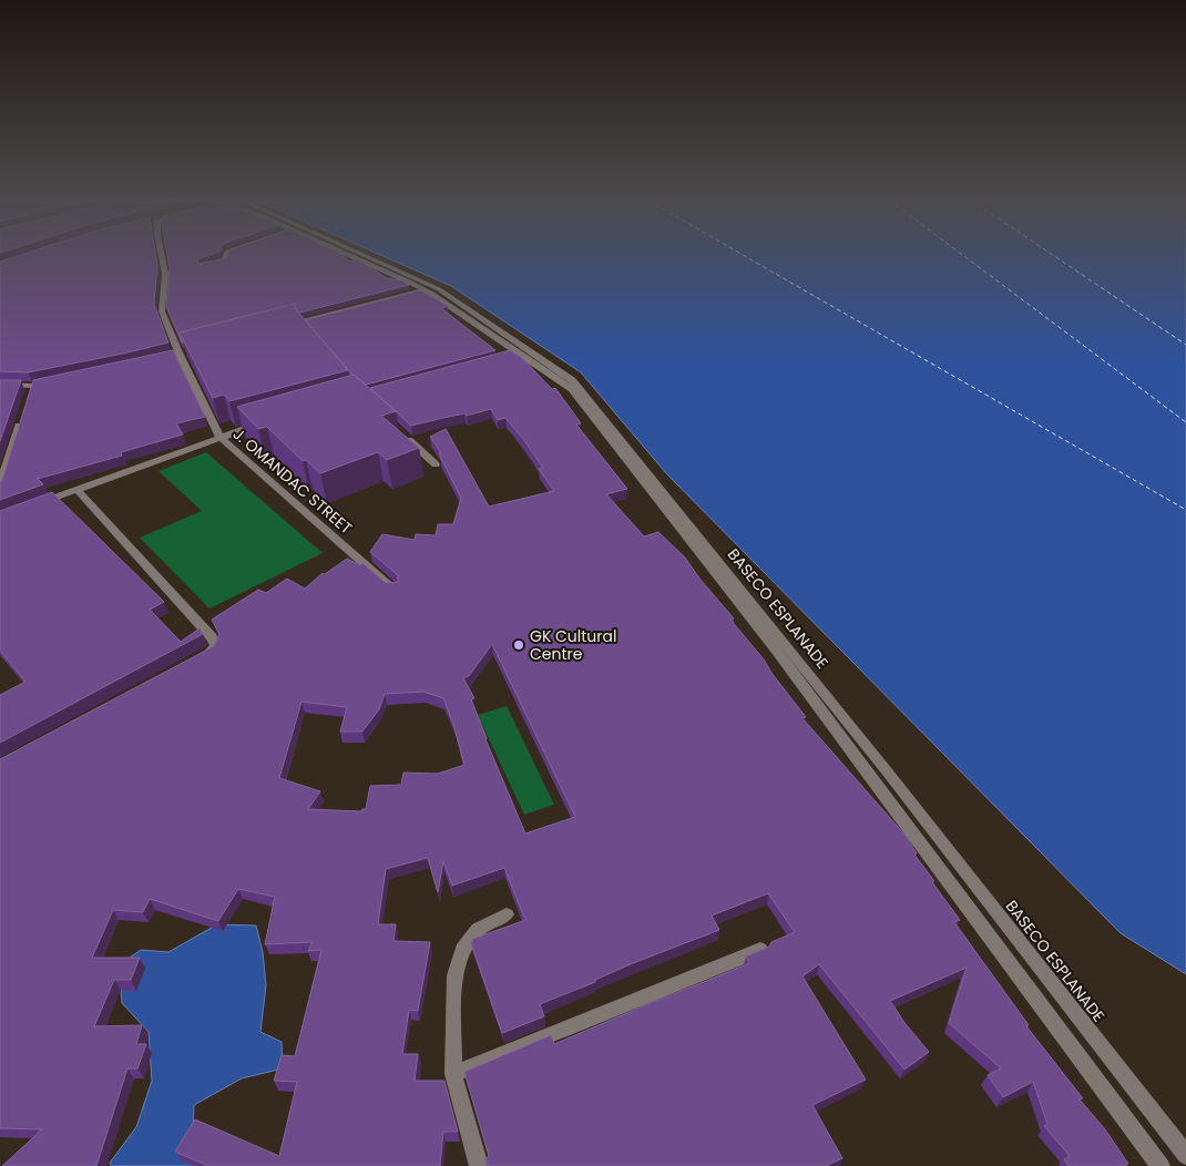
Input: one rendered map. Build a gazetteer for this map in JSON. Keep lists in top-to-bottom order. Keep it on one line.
{"streets":{"street":["J. OMANDAC STREET","BASECO ESPLANADE"]},"places":["GK Cultural Centre"]}
